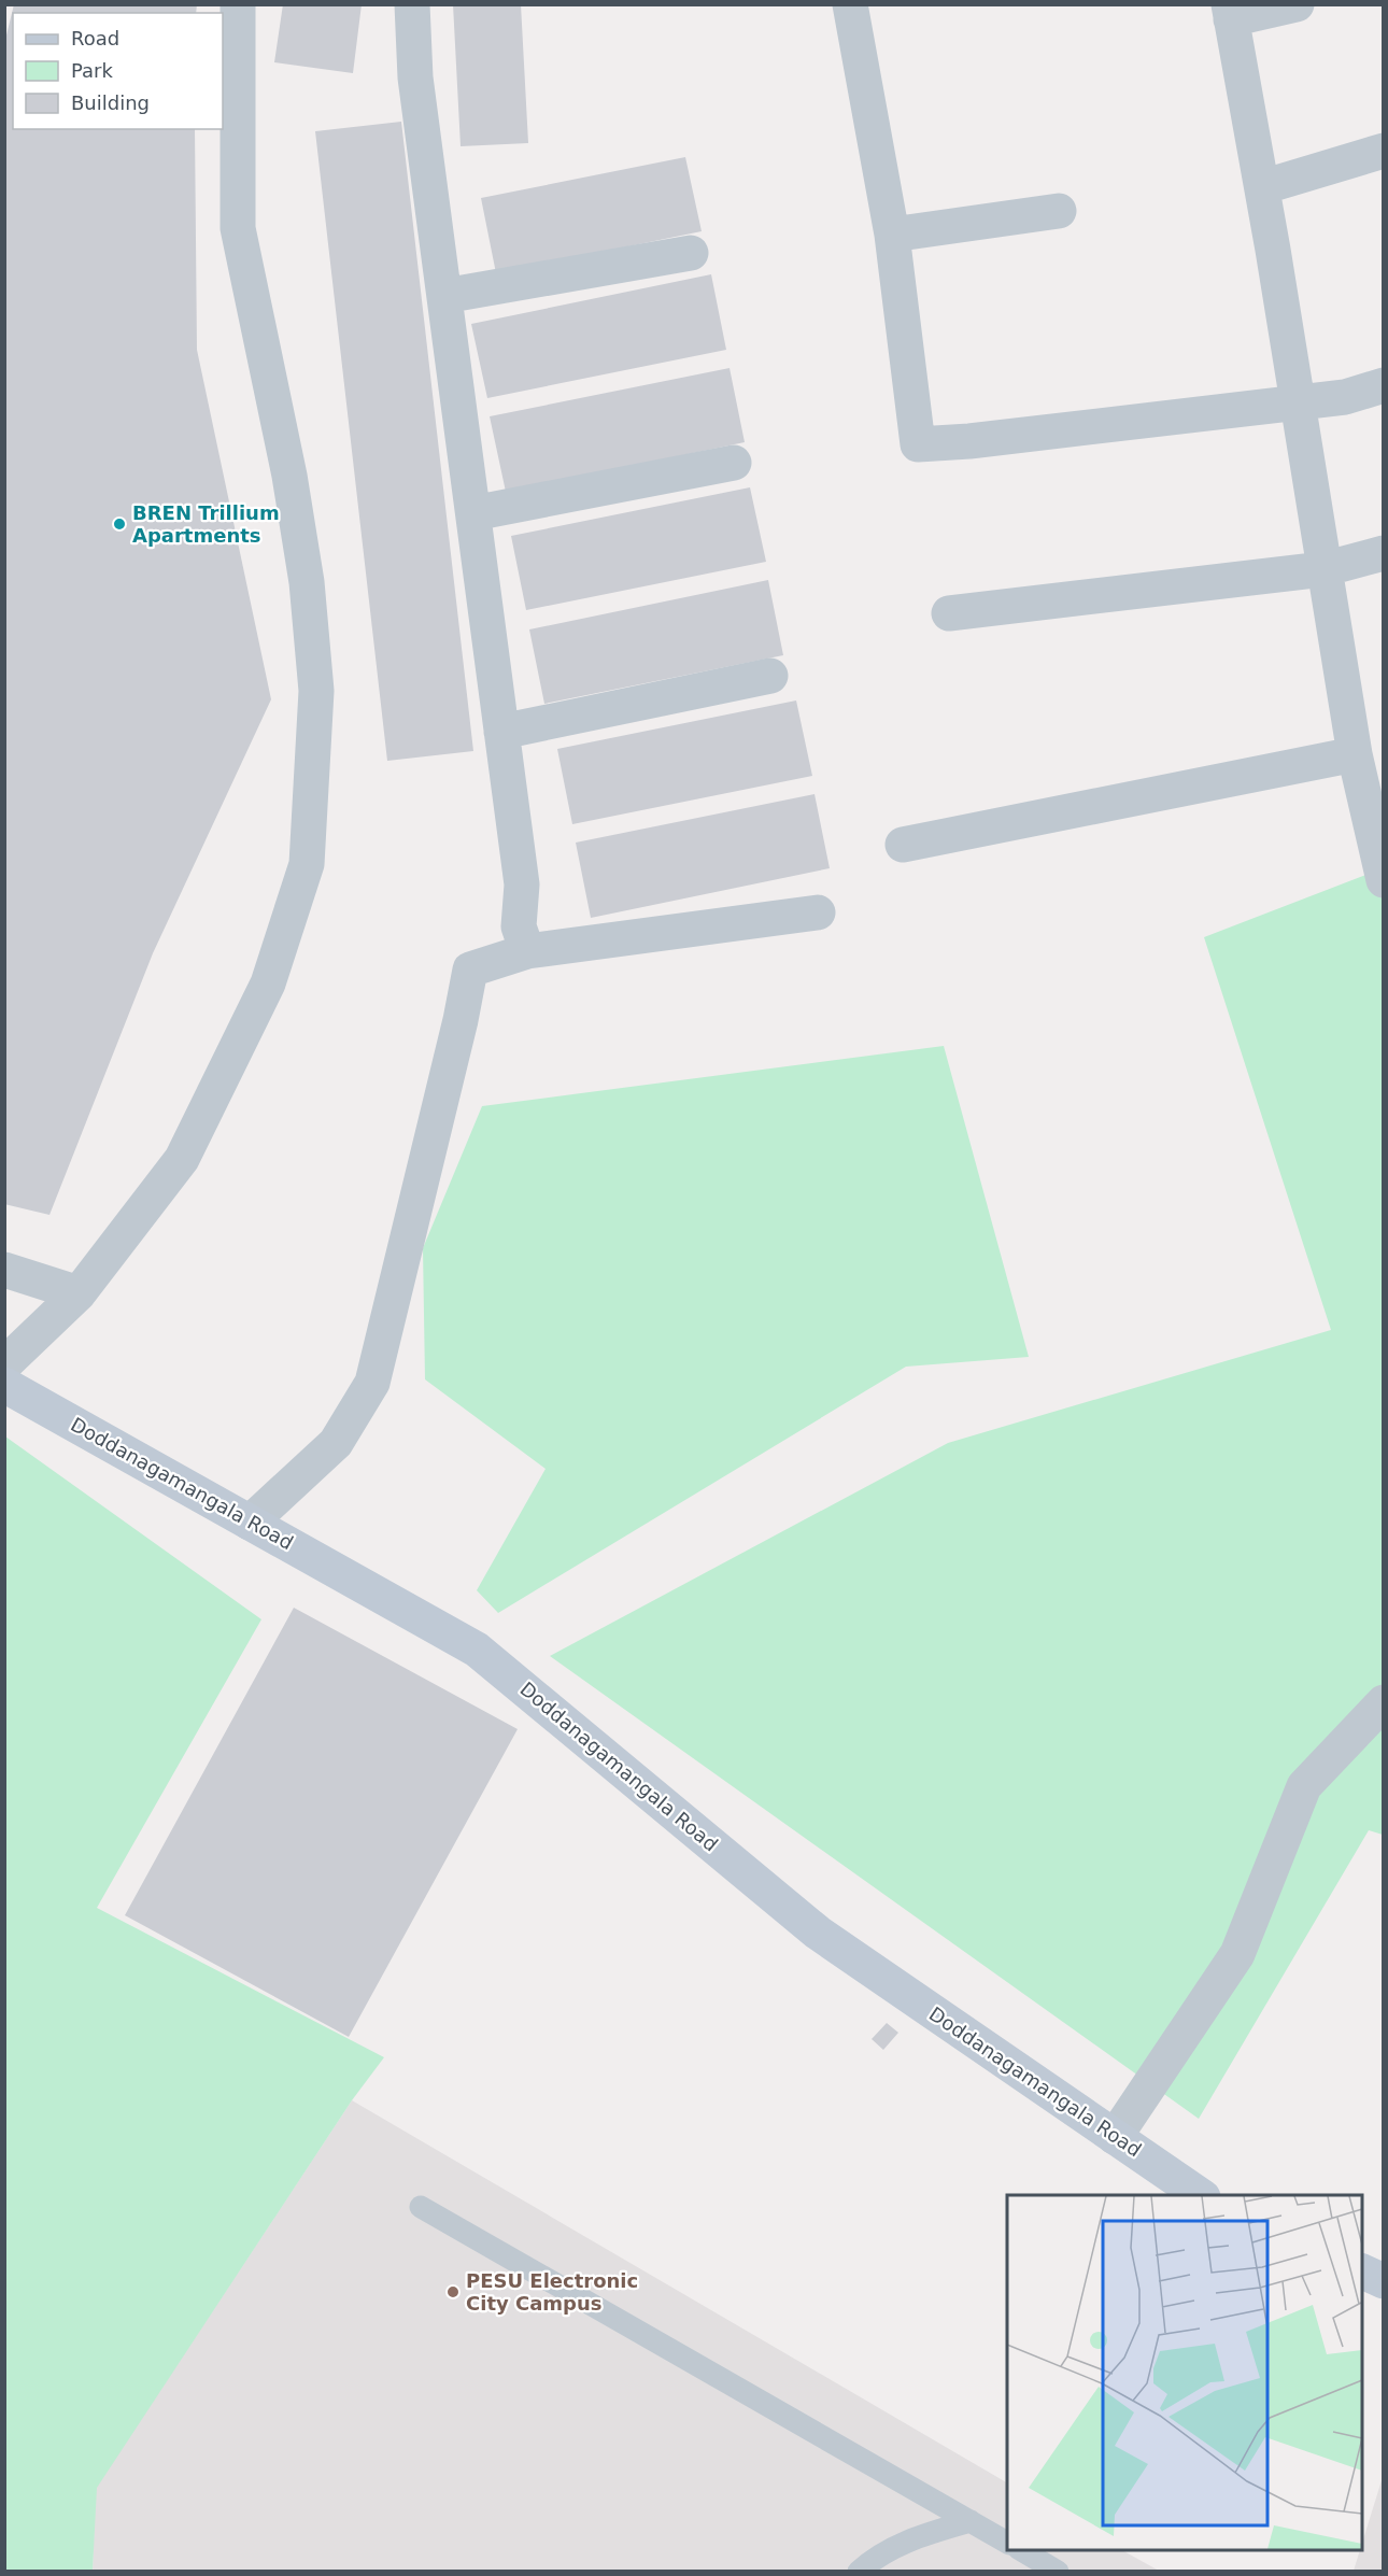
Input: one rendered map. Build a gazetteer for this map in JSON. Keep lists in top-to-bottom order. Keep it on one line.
{"streets":{"street":["Doddanagamangala Road"]},"places":["BREN Trillium Apartments","PESU Electronic City Campus"],"legend":["Road","Park","Building"]}
